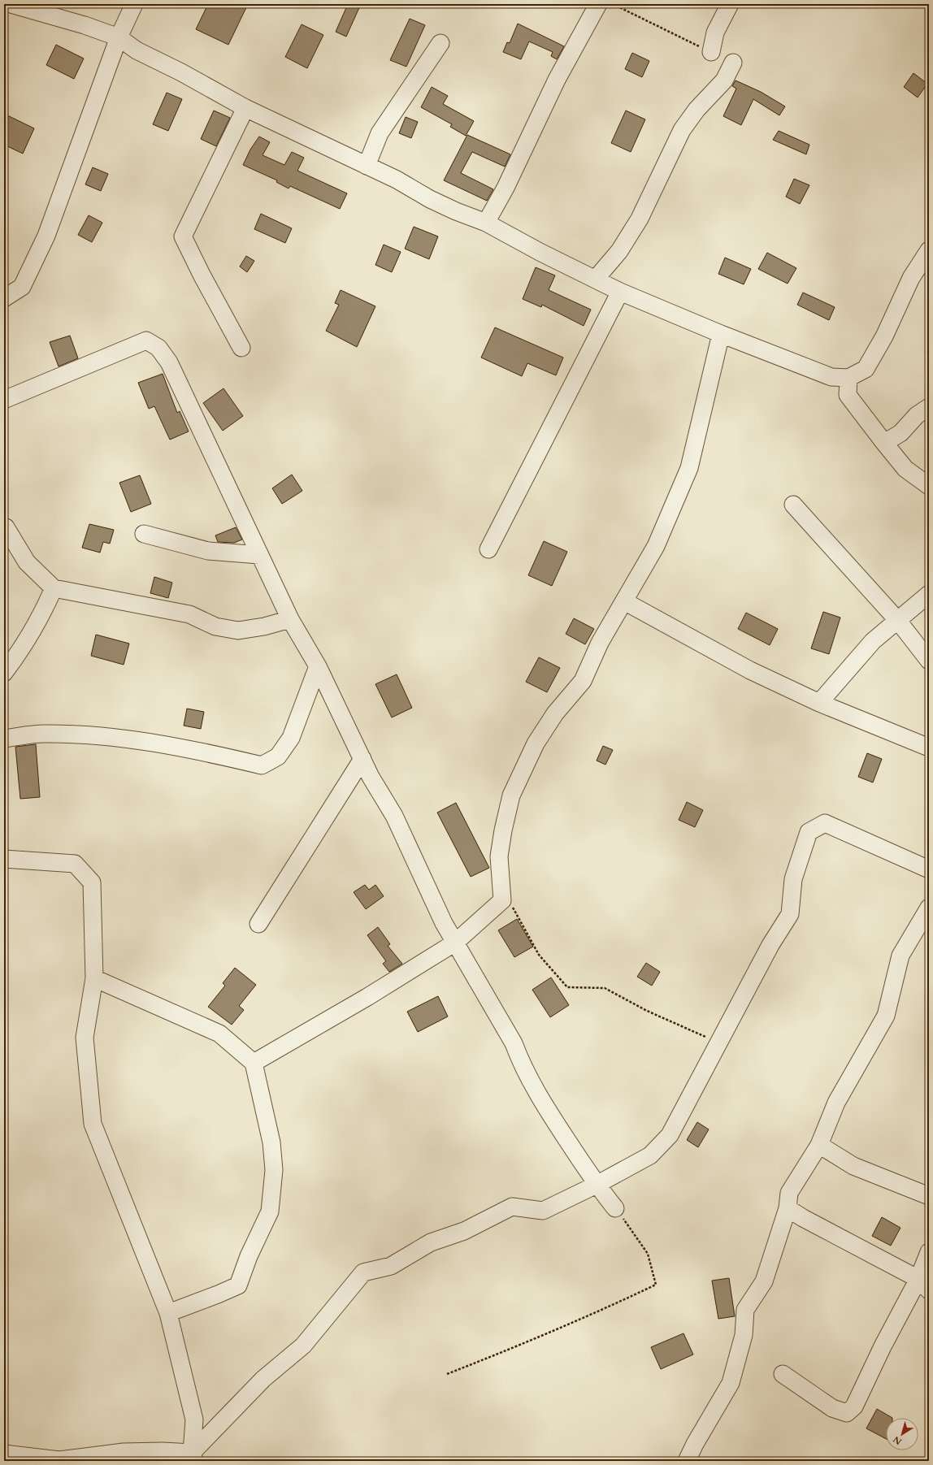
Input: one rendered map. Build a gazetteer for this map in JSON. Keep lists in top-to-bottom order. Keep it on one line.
{"north":"bottom left"}
